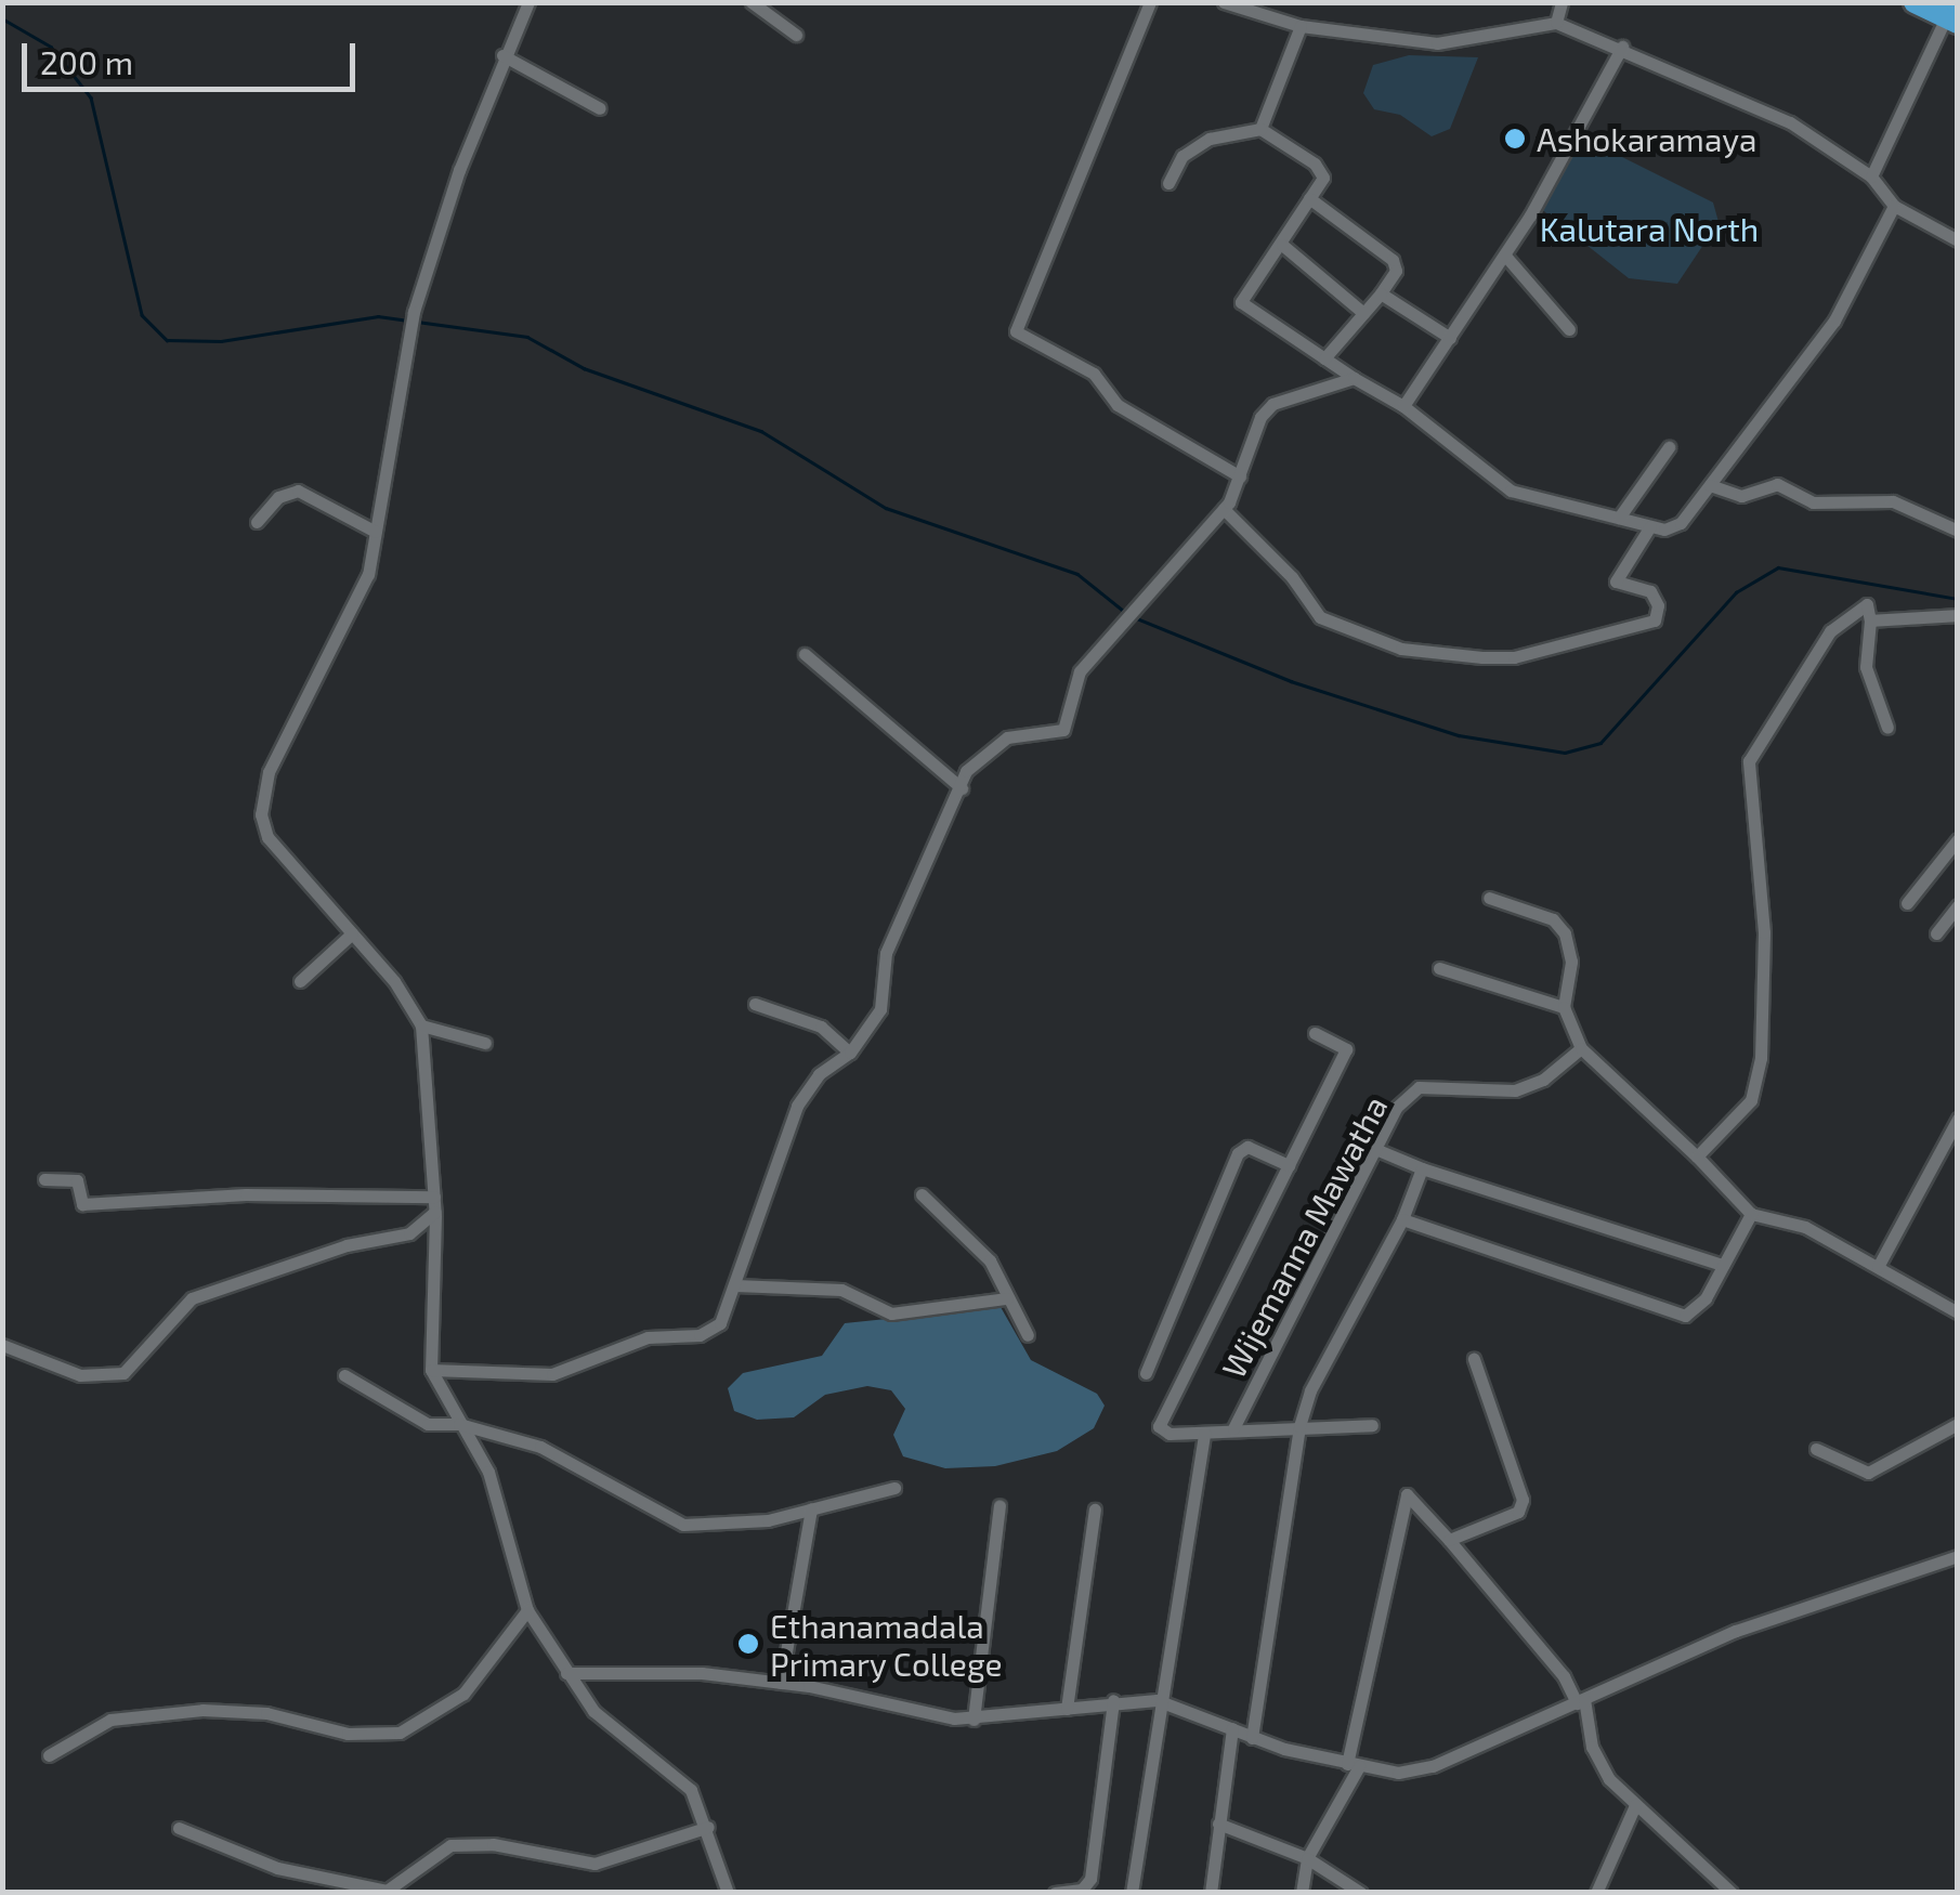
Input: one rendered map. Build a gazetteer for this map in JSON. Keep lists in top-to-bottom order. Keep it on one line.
{"streets":{"street":["Wijemanna Mawatha"]},"parks":["Kalutara North"],"places":["Ashokaramaya","Ethanamadala Primary College"],"scale_bar":"200 m"}
